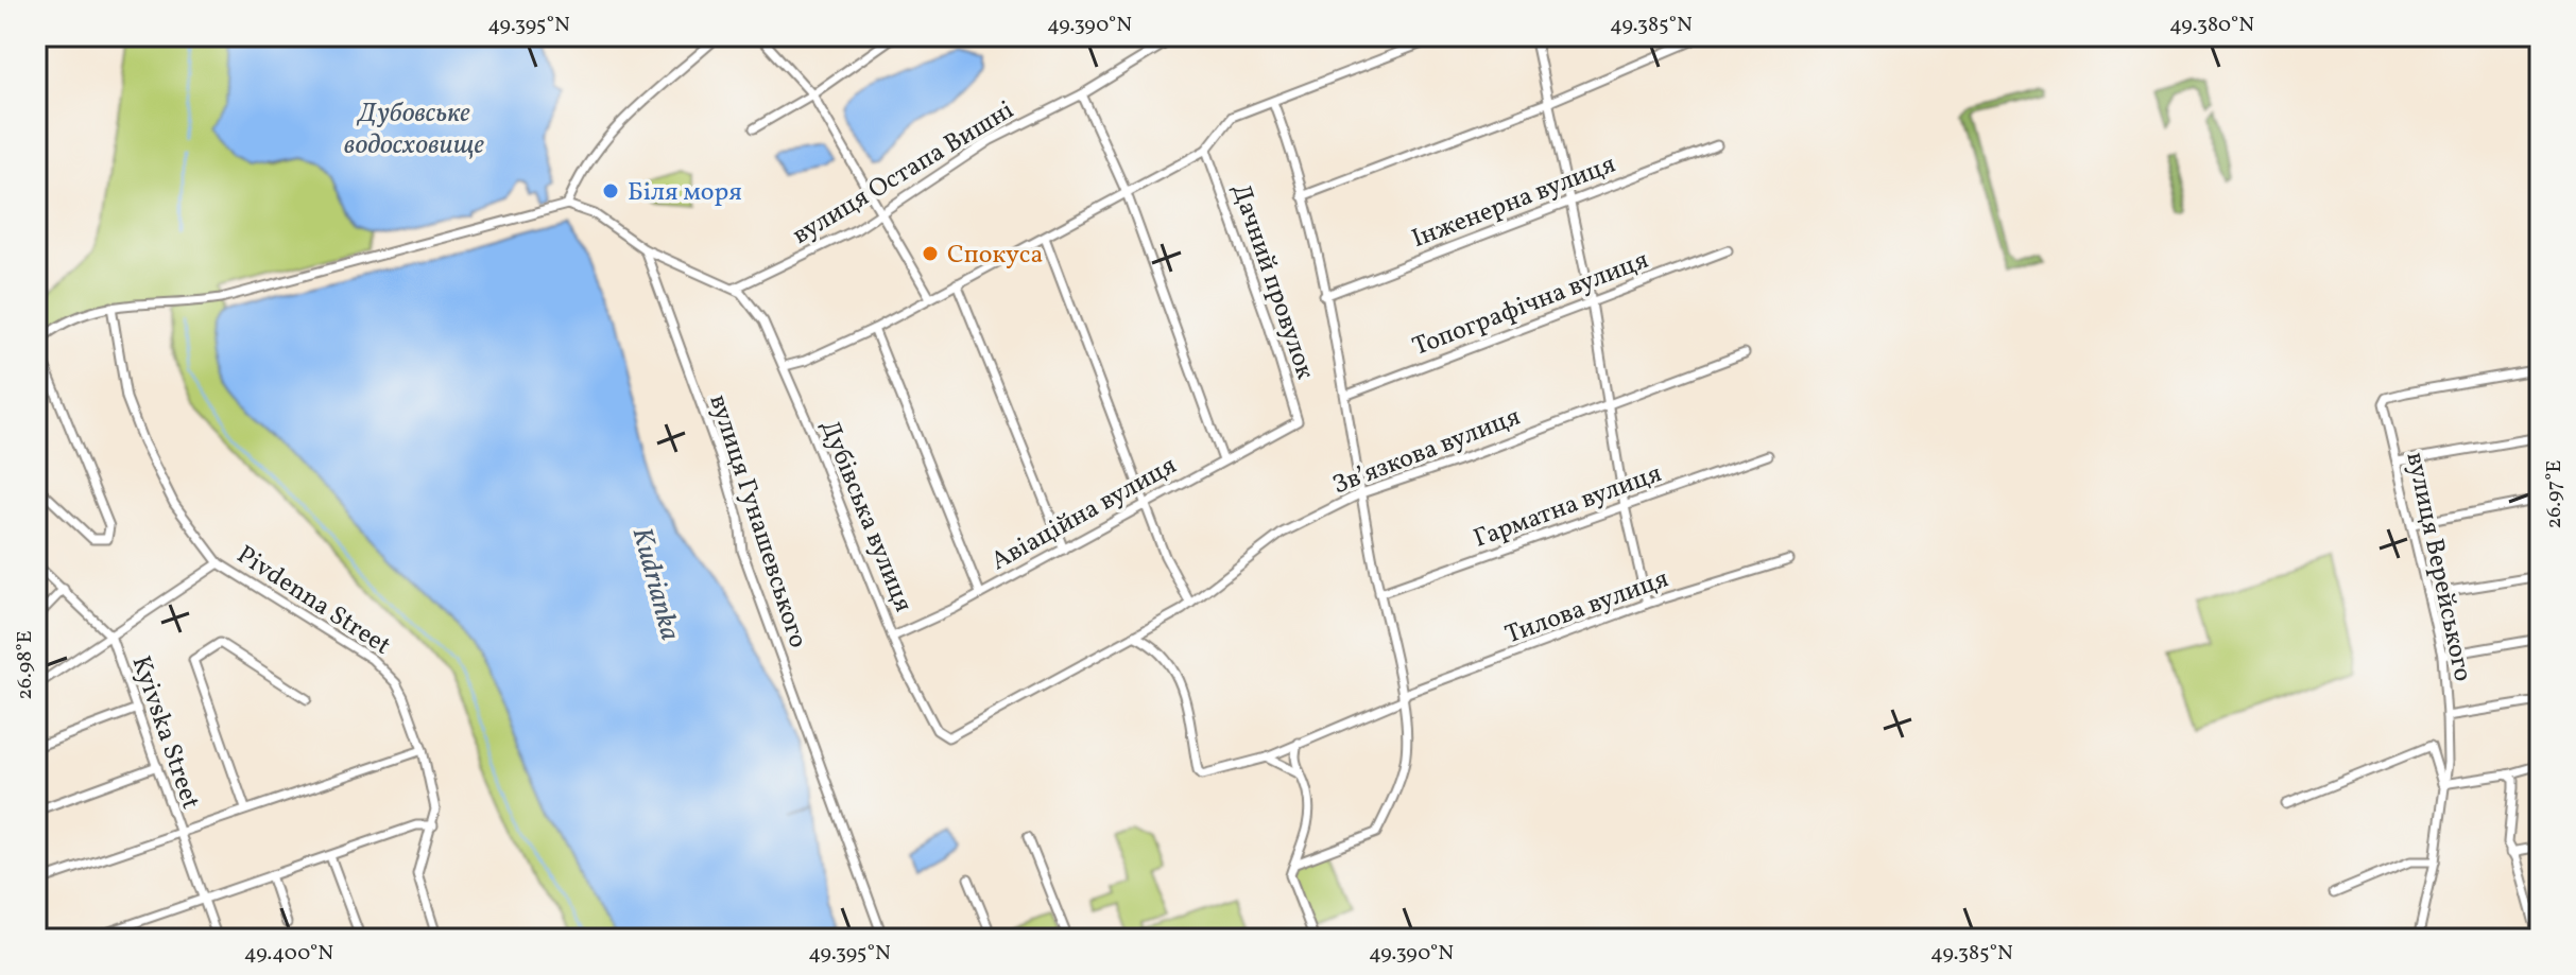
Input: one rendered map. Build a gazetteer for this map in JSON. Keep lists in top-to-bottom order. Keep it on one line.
{"streets":{"street":["вулиця Остапа Вишні","Інженерна вулиця","Дачний провулок","Топографічна вулиця","Звʼязкова вулиця","Гарматна вулиця","Авіаційна вулиця","Дубівська вулиця","вулиця Гунашевського","вулиця Верейського","Pivdenna Street","Тилова вулиця","Kyivska Street"]},"crossings":[["вулиця Остапа Вишні","Дубівська вулиця"],["Дачний провулок","Авіаційна вулиця"],["Звʼязкова вулиця","Дубівська вулиця"],["Авіаційна вулиця","Дубівська вулиця"],["Дубівська вулиця","вулиця Гунашевського"],["Дубівська вулиця","Тилова вулиця"]],"water":["Дубовське водосховище","Kudrianka"],"places":["Біля моря","Спокуса"],"coordinates":["49.395°N","49.390°N","49.385°N","49.380°N","26.97°E","26.98°E","49.400°N"]}
